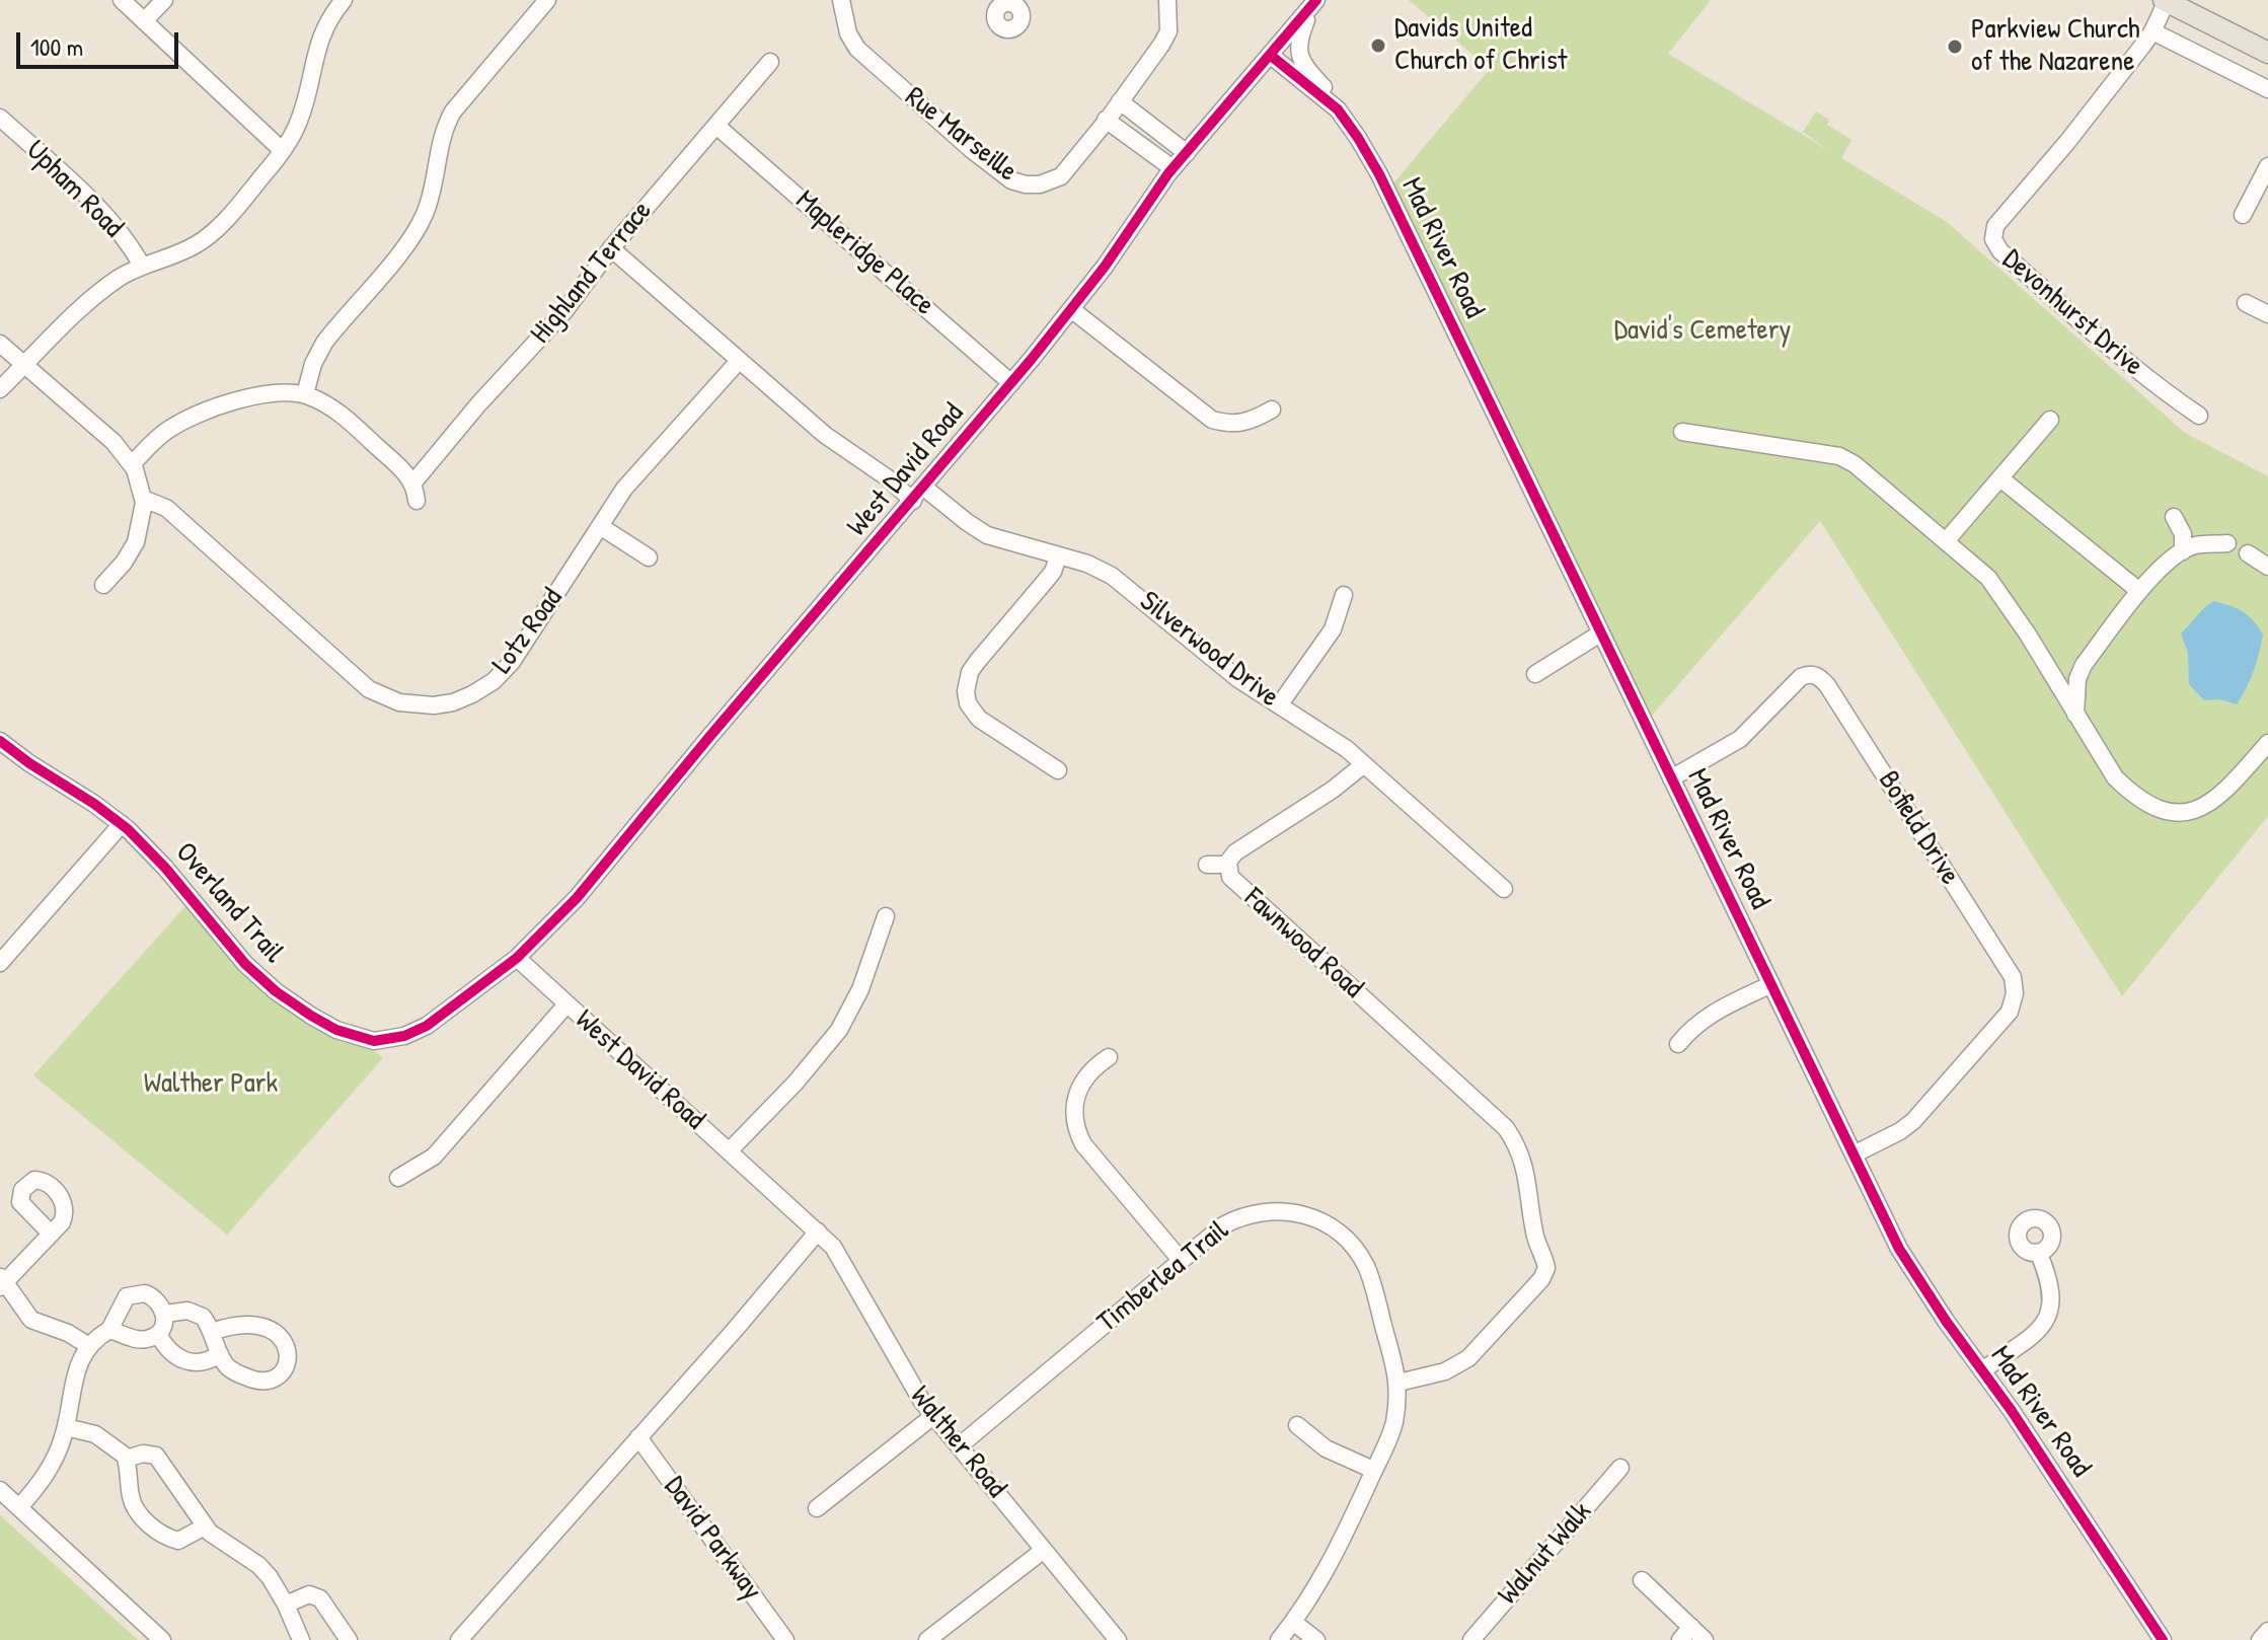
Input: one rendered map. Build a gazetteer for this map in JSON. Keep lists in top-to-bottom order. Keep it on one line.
{"streets":{"street":["Rue Marseille","Upham Road","Mad River Road","Mapleridge Place","Highland Terrace","Devonhurst Drive","West David Road","Lotz Road","Silverwood Drive","Bofield Drive","Overland Trail","Fawnwood Road","Timberlea Trail","Walther Road","David Parkway","Walnut Walk"]},"crossings":[["Mad River Road","West David Road"],["Mad River Road","Bofield Drive"],["Mapleridge Place","Highland Terrace"],["Mapleridge Place","West David Road"],["Highland Terrace","Silverwood Drive"],["West David Road","Silverwood Drive"],["West David Road","Overland Trail"],["West David Road","Walther Road"],["Lotz Road","Silverwood Drive"],["Silverwood Drive","Fawnwood Road"],["Fawnwood Road","Timberlea Trail"],["Timberlea Trail","Walther Road"]],"parks":["David's Cemetery","Walther Park"],"places":["Davids United Church of Christ","Parkview Church of the Nazarene"],"scale_bar":"100 m"}
